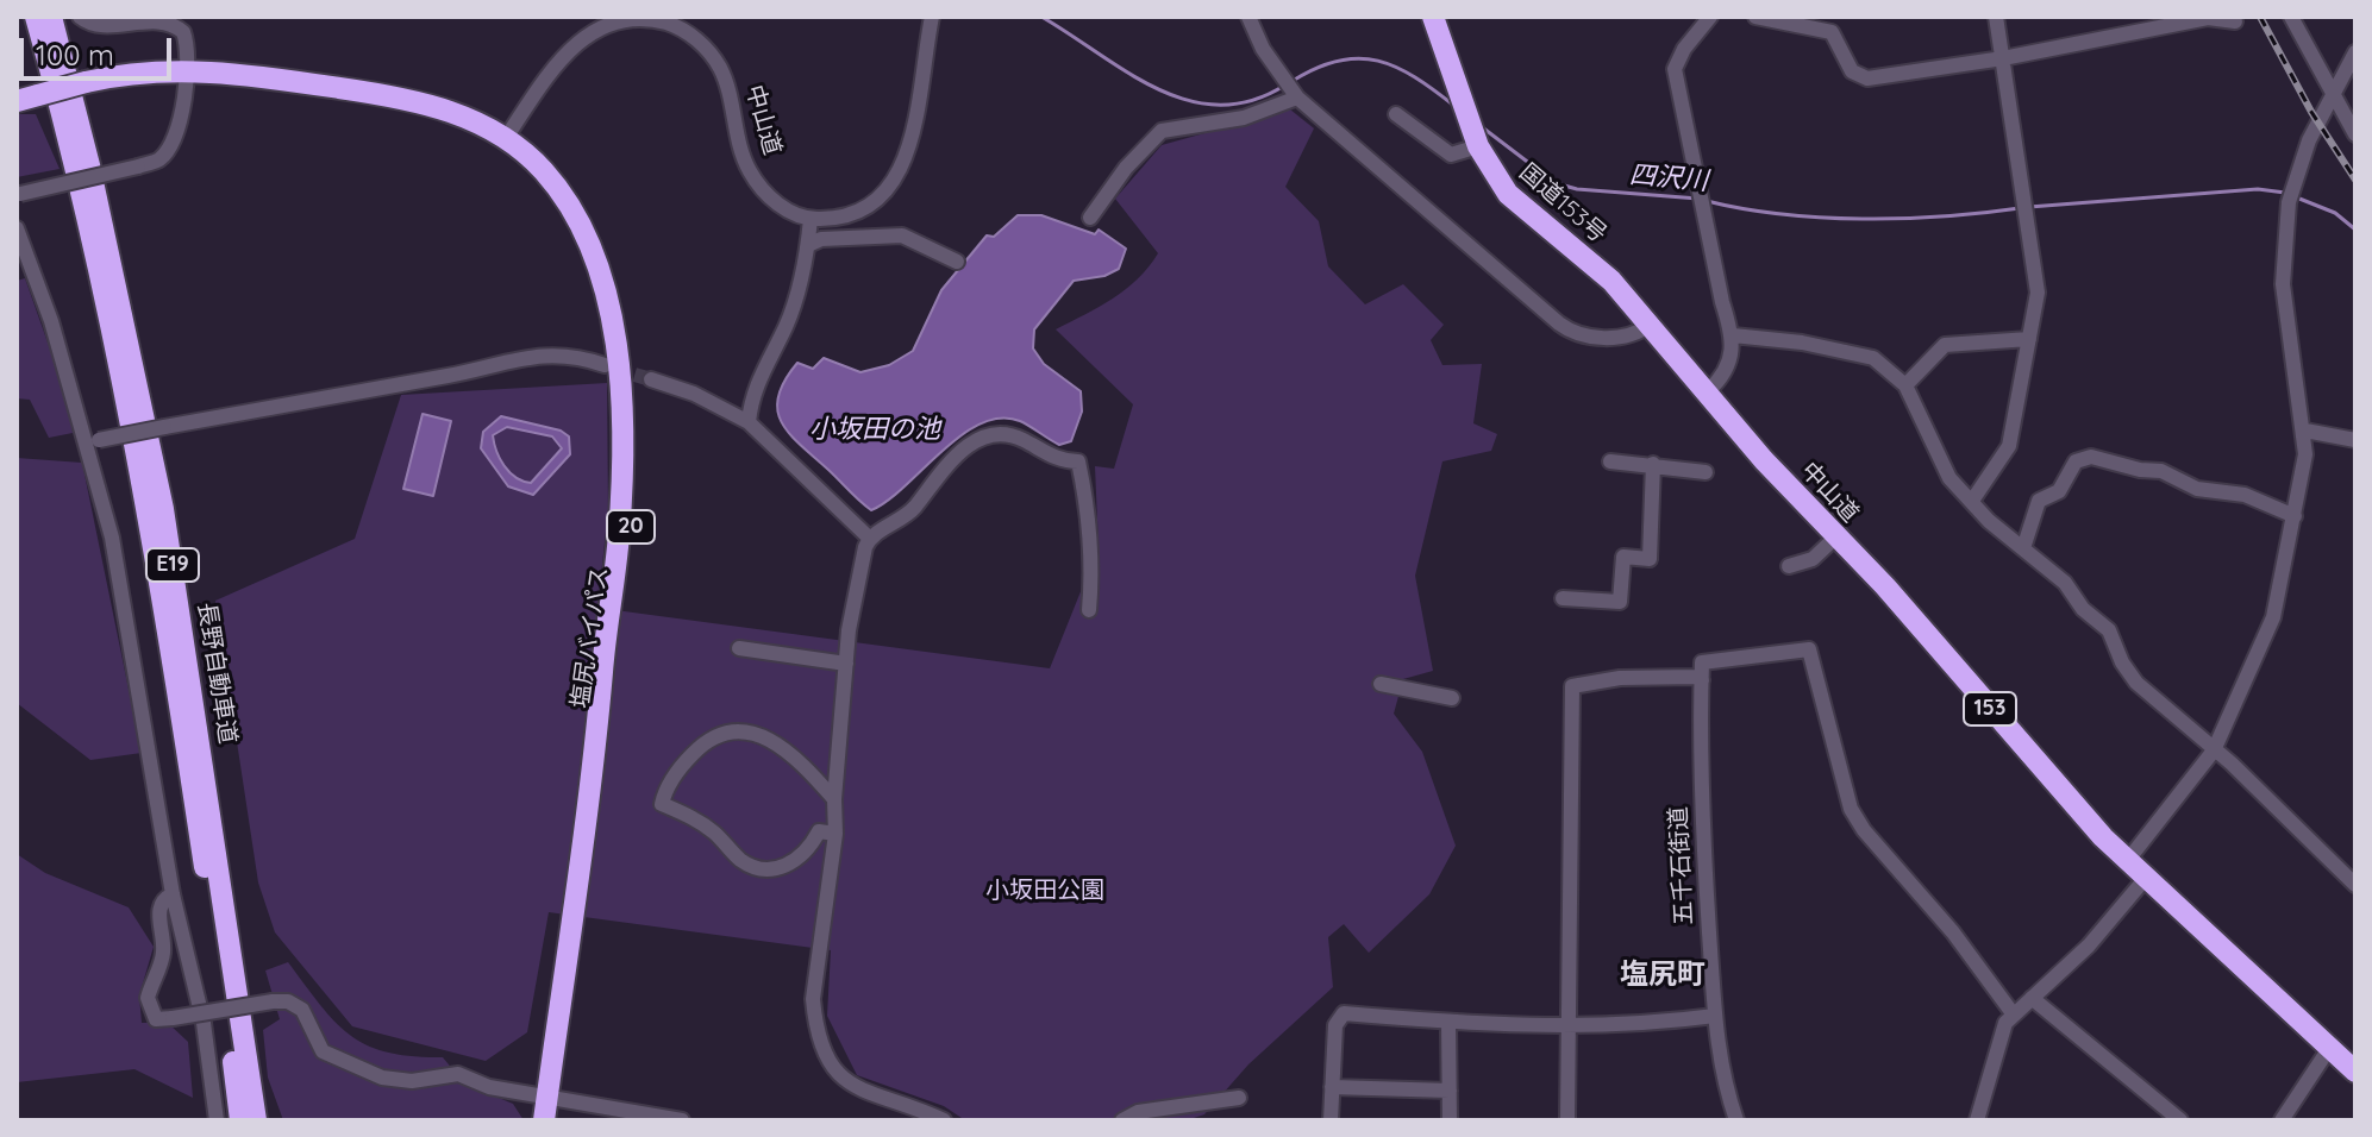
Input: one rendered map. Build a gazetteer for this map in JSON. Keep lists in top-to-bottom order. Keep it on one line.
{"streets":{"highway":["中山道","国道153号","20","E19","塩尻バイパス","長野自動車道","153"],"street":["五千石街道"]},"crossings":[["中山道","国道153号"],["中山道","20"],["中山道","塩尻バイパス"],["20","塩尻バイパス"]],"districts":["塩尻町"],"water":["四沢川","小坂田の池"],"parks":["小坂田公園"],"scale_bar":"100 m"}
